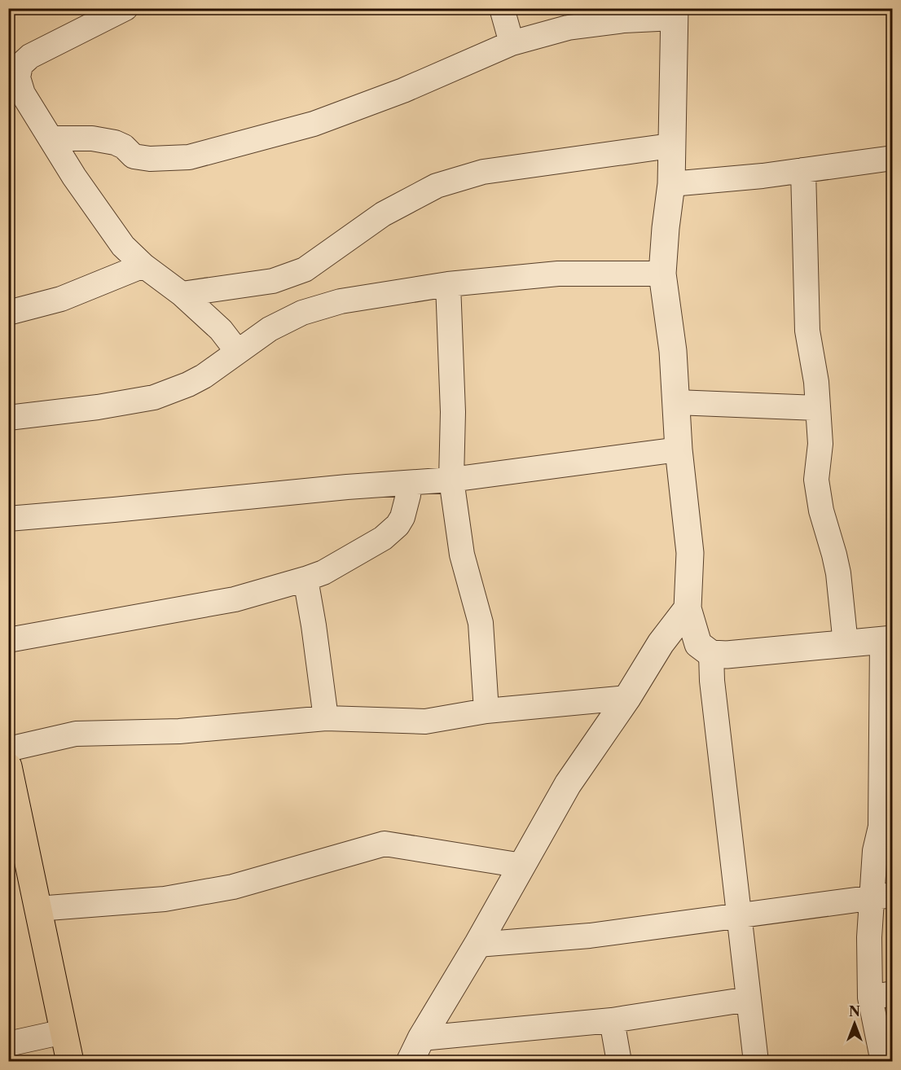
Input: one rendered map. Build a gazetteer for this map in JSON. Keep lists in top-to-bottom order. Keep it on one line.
{"north":"top"}
